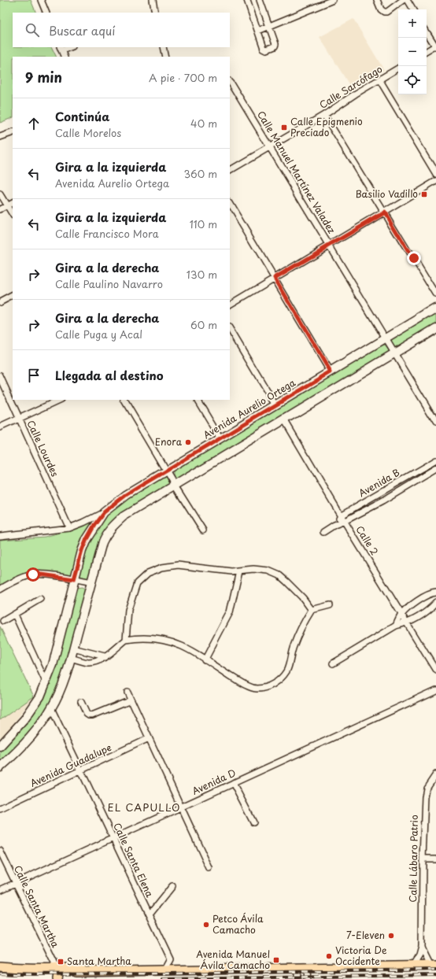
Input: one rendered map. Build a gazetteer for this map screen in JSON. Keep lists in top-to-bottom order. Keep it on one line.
{"streets":{"main road":["Avenida Aurelio Ortega"],"street":["Calle Sarcófago","Calle Manuel Martínez Valadez","Calle Lourdes","Avenida B","Calle 2","Avenida Guadalupe","Avenida D","Calle Lábaro Patrio","Calle Santa Elena","Calle Santa Martha"]},"crossings":[["Calle Sarcófago","Calle Manuel Martínez Valadez"],["Calle Manuel Martínez Valadez","Avenida Aurelio Ortega"],["Avenida B","Calle 2"],["Avenida Guadalupe","Calle Santa Elena"],["Avenida D","Calle Santa Elena"],["Avenida D","Calle Santa Martha"]],"districts":["EL CAPULLO"],"places":{"transit":["Calle Epigmenio Preciado","Basilio Vadillo","Avenida Manuel Ávila Camacho","Santa Martha"],"other":["Enora","Petco Ávila Camacho","7-Eleven","Victoria De Occidente"]},"page":{"map_buttons":["+","−"],"search":"Buscar aquí","heading":["9 min","A pie · 700 m"],"list":[["Continúa","Calle Morelos","40 m"],["Gira a la izquierda","Avenida Aurelio Ortega","360 m"],["Gira a la izquierda","Calle Francisco Mora","110 m"],["Gira a la derecha","Calle Paulino Navarro","130 m"],["Gira a la derecha","Calle Puga y Acal","60 m"],"Llegada al destino"]}}
